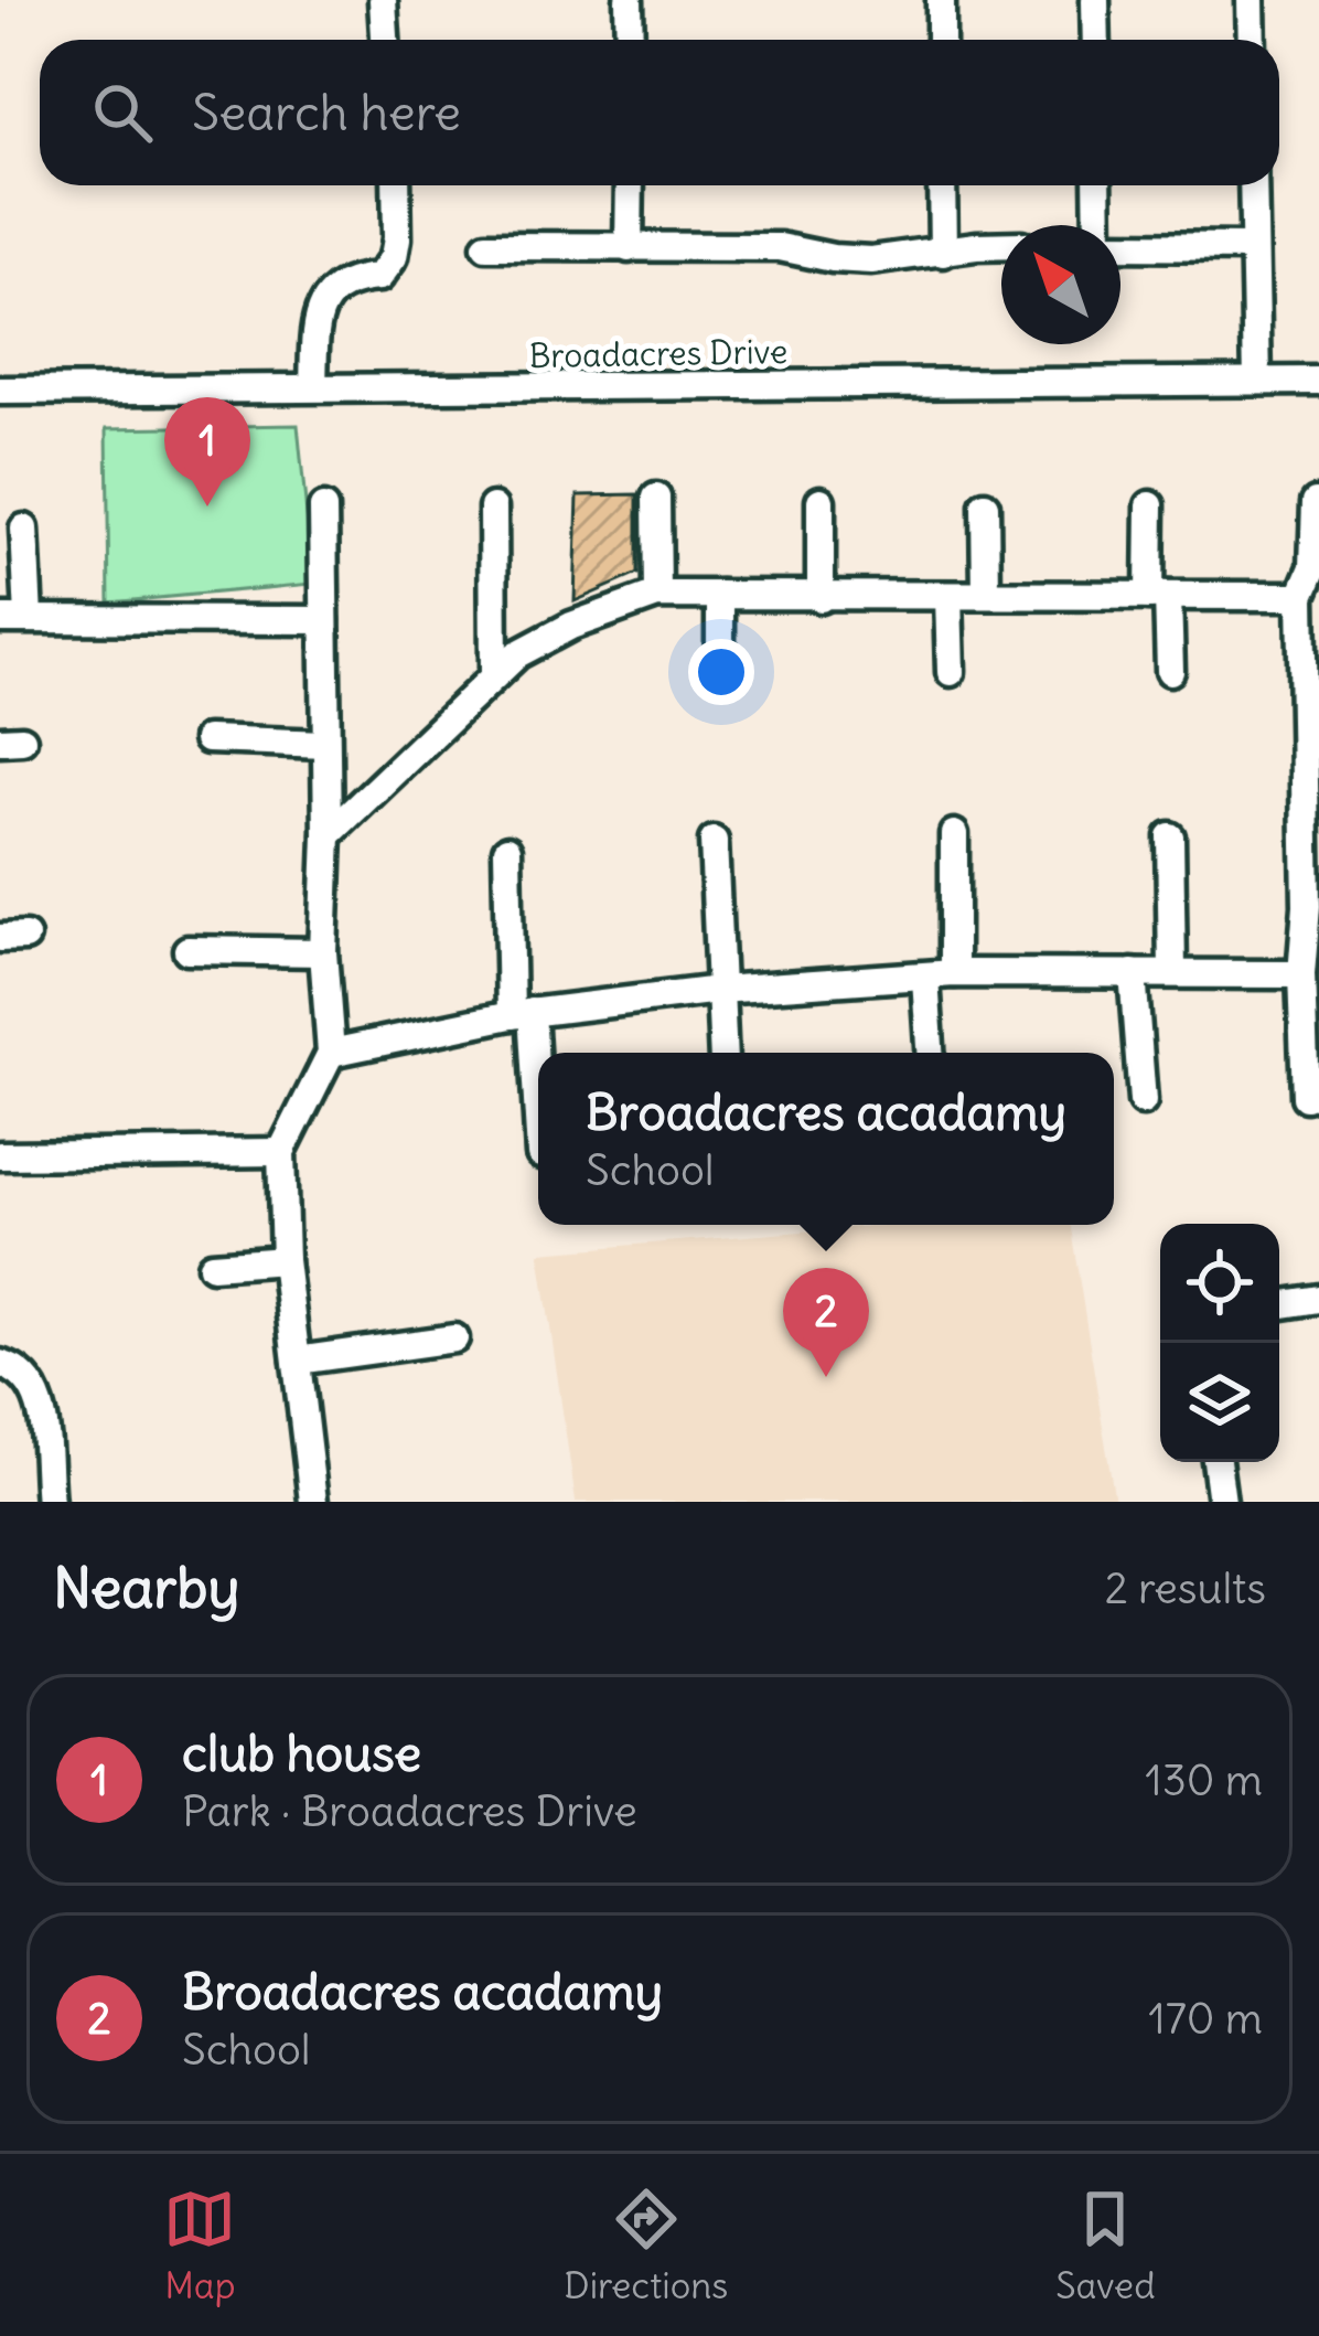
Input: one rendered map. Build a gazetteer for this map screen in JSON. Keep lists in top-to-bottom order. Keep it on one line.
{"streets":{"street":["Broadacres Drive"]},"north":"top left","page":{"search":"Search here","pins":["1","2"],"popup":["Broadacres acadamy","School"],"heading":["Nearby","2 results"],"list":[{"mark":"1","name":"club house","note":"Park · Broadacres Drive","value":"130 m"},{"mark":"2","name":"Broadacres acadamy","note":"School","value":"170 m"}],"nav":["Map","Directions","Saved"]}}
